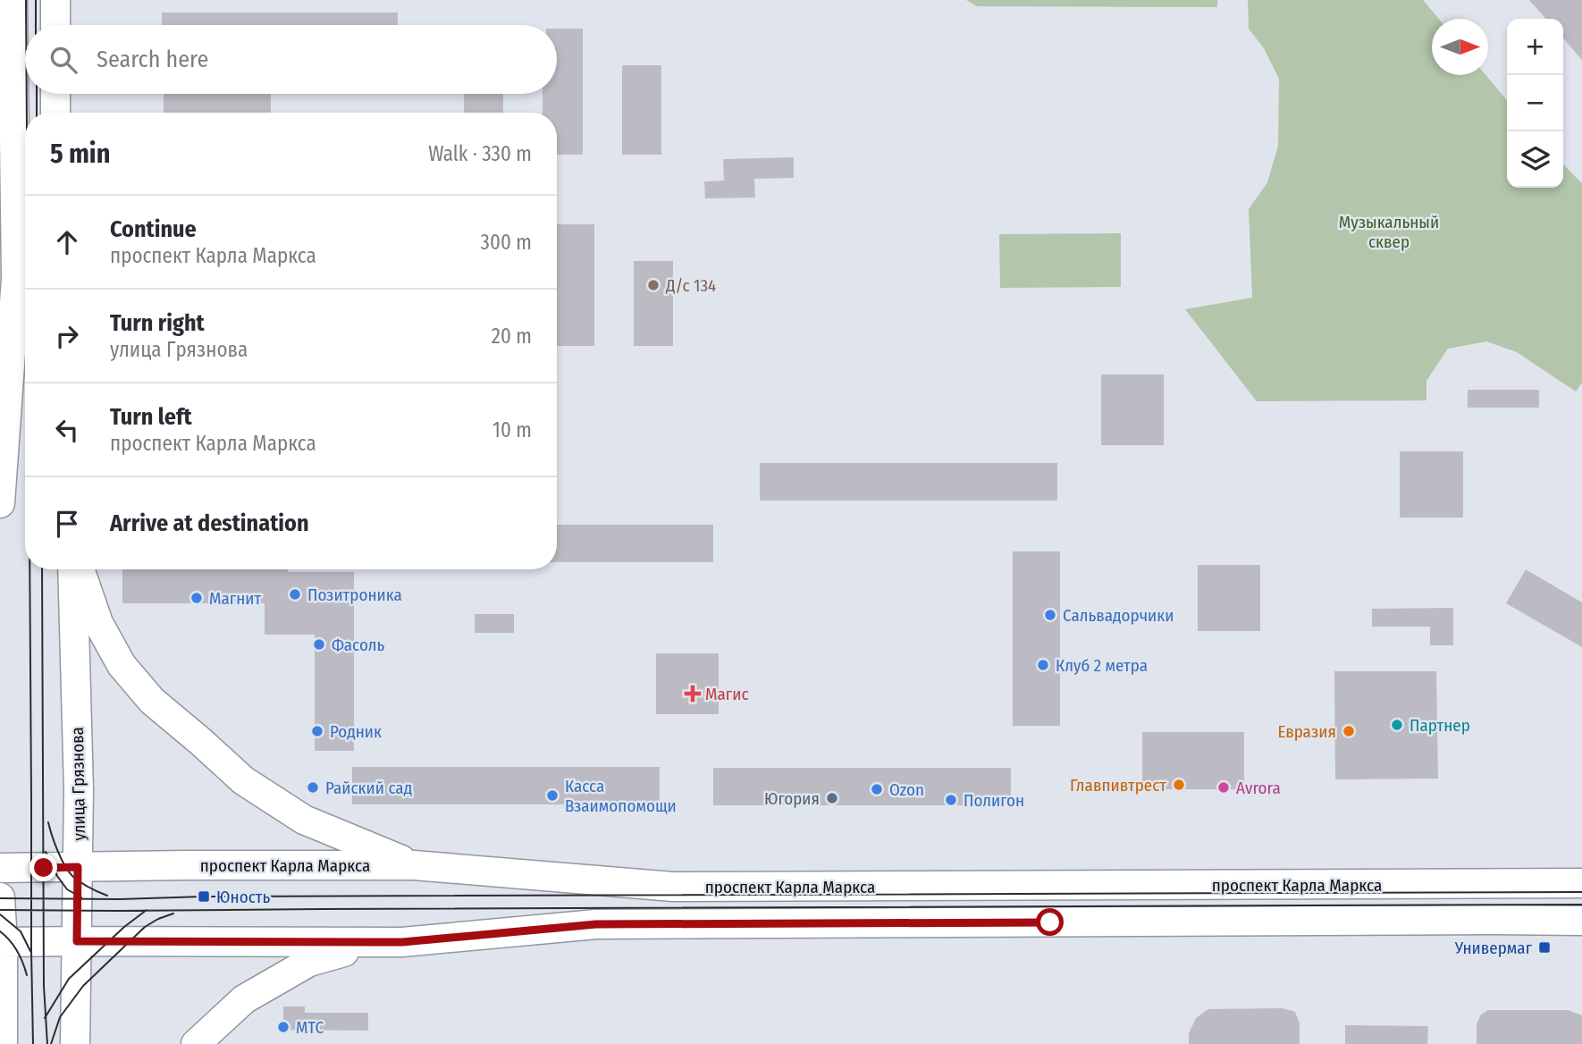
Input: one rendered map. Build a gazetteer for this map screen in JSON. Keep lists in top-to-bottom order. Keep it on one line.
{"streets":{"main road":["улица Грязнова","проспект Карла Маркса"]},"crossings":[["улица Грязнова","проспект Карла Маркса"]],"parks":["Музыкальный сквер"],"places":{"other":["Д/с 134","Позитроника","Магнит","Сальвадорчики","Фасоль","Клуб 2 метра","Партнер","Родник","Евразия","Главпивтрест","Райский сад","Avrora","Ozon","Касса Взаимопомощи","Югория","Полигон","МТС"],"health":["Магис"],"transit":["Юность","Универмаг"]},"north":"right","page":{"map_buttons":["+","−"],"search":"Search here","heading":["5 min","Walk · 330 m"],"list":[["Continue","проспект Карла Маркса","300 m"],["Turn right","улица Грязнова","20 m"],["Turn left","проспект Карла Маркса","10 m"],"Arrive at destination"]}}
